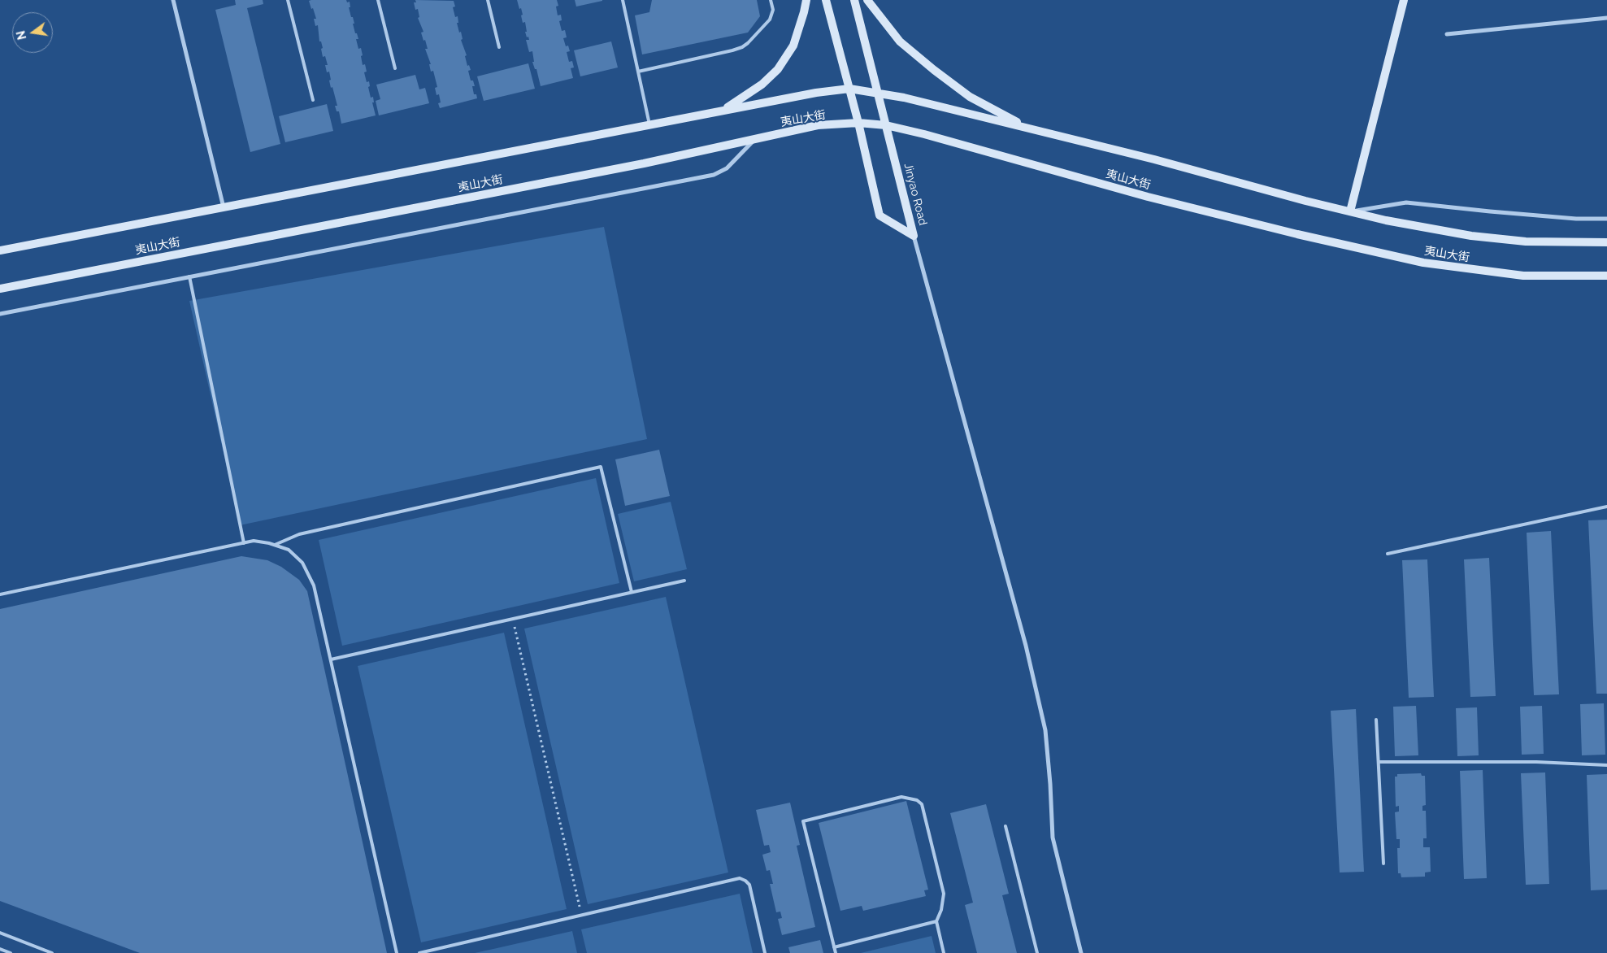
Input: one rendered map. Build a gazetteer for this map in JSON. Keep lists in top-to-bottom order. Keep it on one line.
{"streets":{"main road":["夷山大街","Jinyao Road"]},"crossings":[["夷山大街","Jinyao Road"]],"north":"left"}
